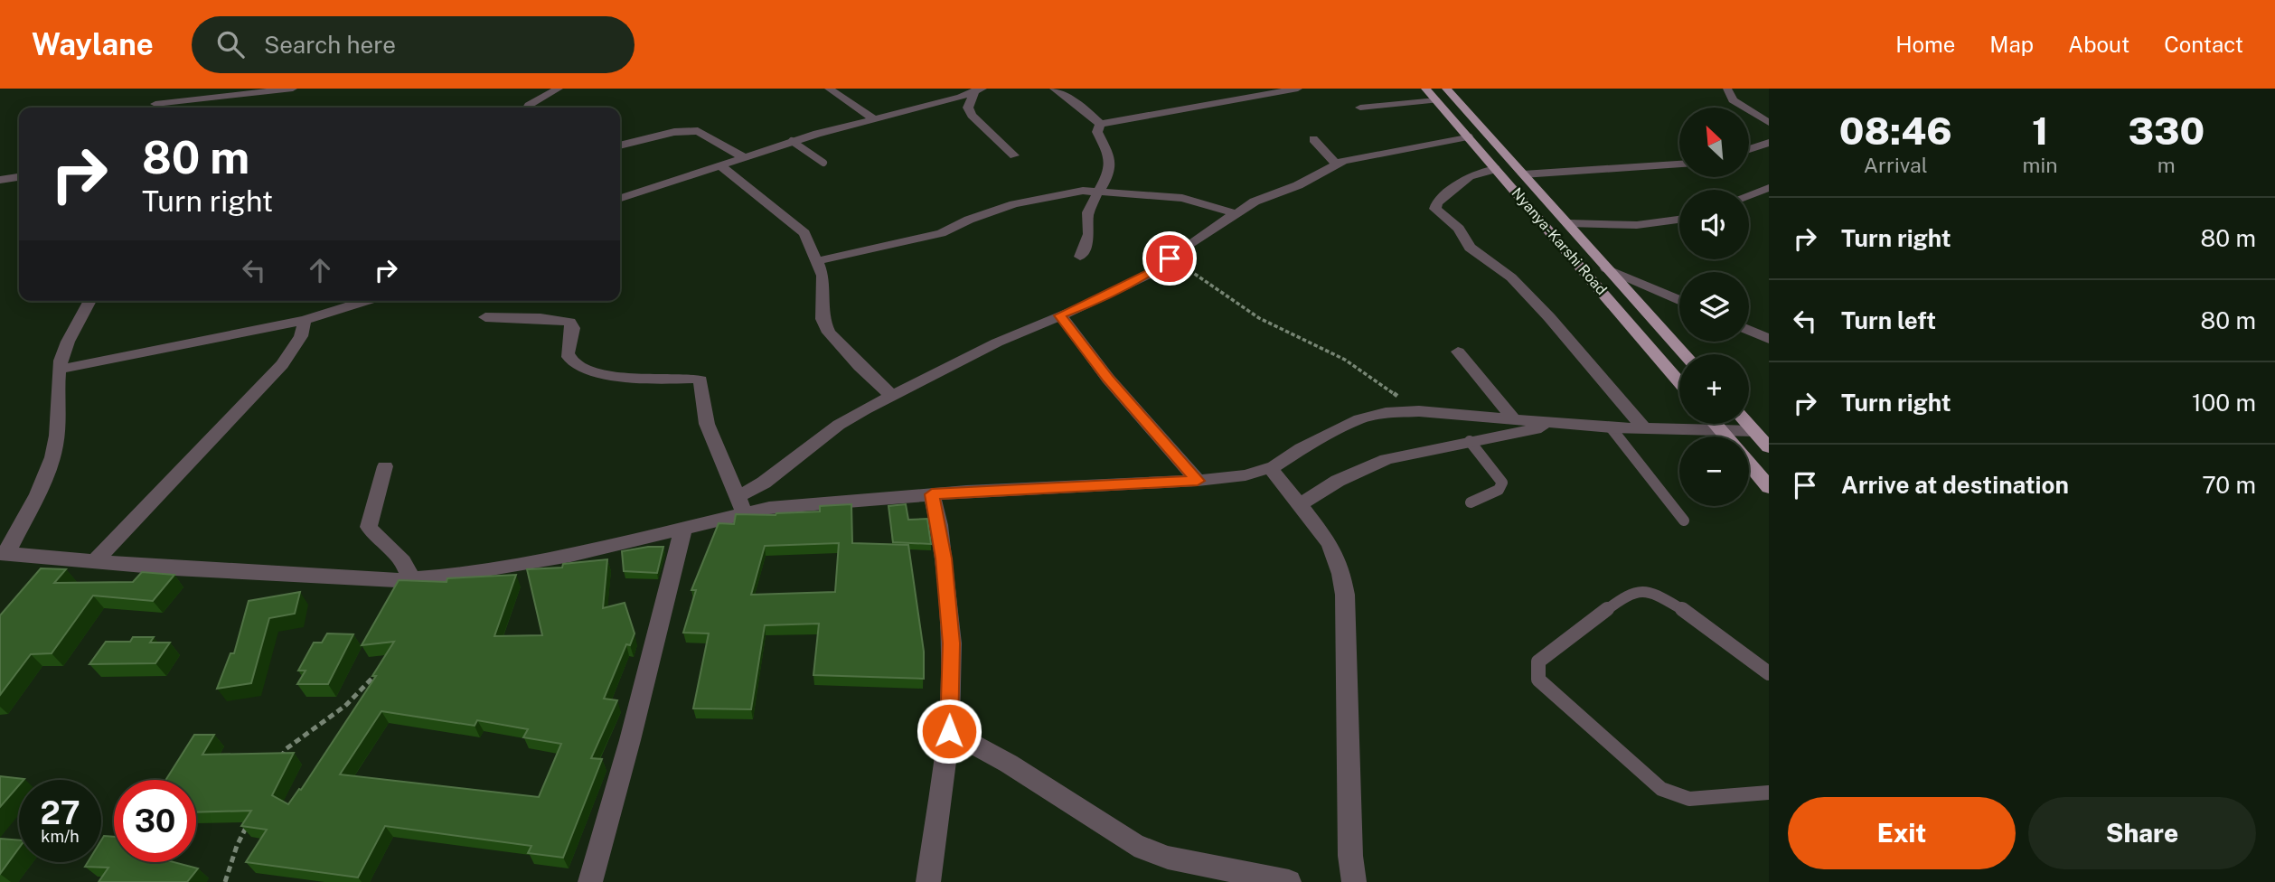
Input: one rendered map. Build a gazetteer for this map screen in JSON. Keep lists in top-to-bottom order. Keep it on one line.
{"streets":{"main road":["Nyanya-Karshi Road"]},"north":"top left","page":{"header":"Waylane","search":"Search here","nav":["Home","Map","About","Contact"],"eta":["08:46","Arrival","1","min","330","m"],"map_buttons":["+","−"],"turn":["80 m","Turn right"],"list":[{"name":"Turn right","value":"80 m"},{"name":"Turn left","value":"80 m"},{"name":"Turn right","value":"100 m"},{"name":"Arrive at destination","value":"70 m"}],"speed":"27 km/h","limit":"30","buttons":["Exit","Share"]}}
